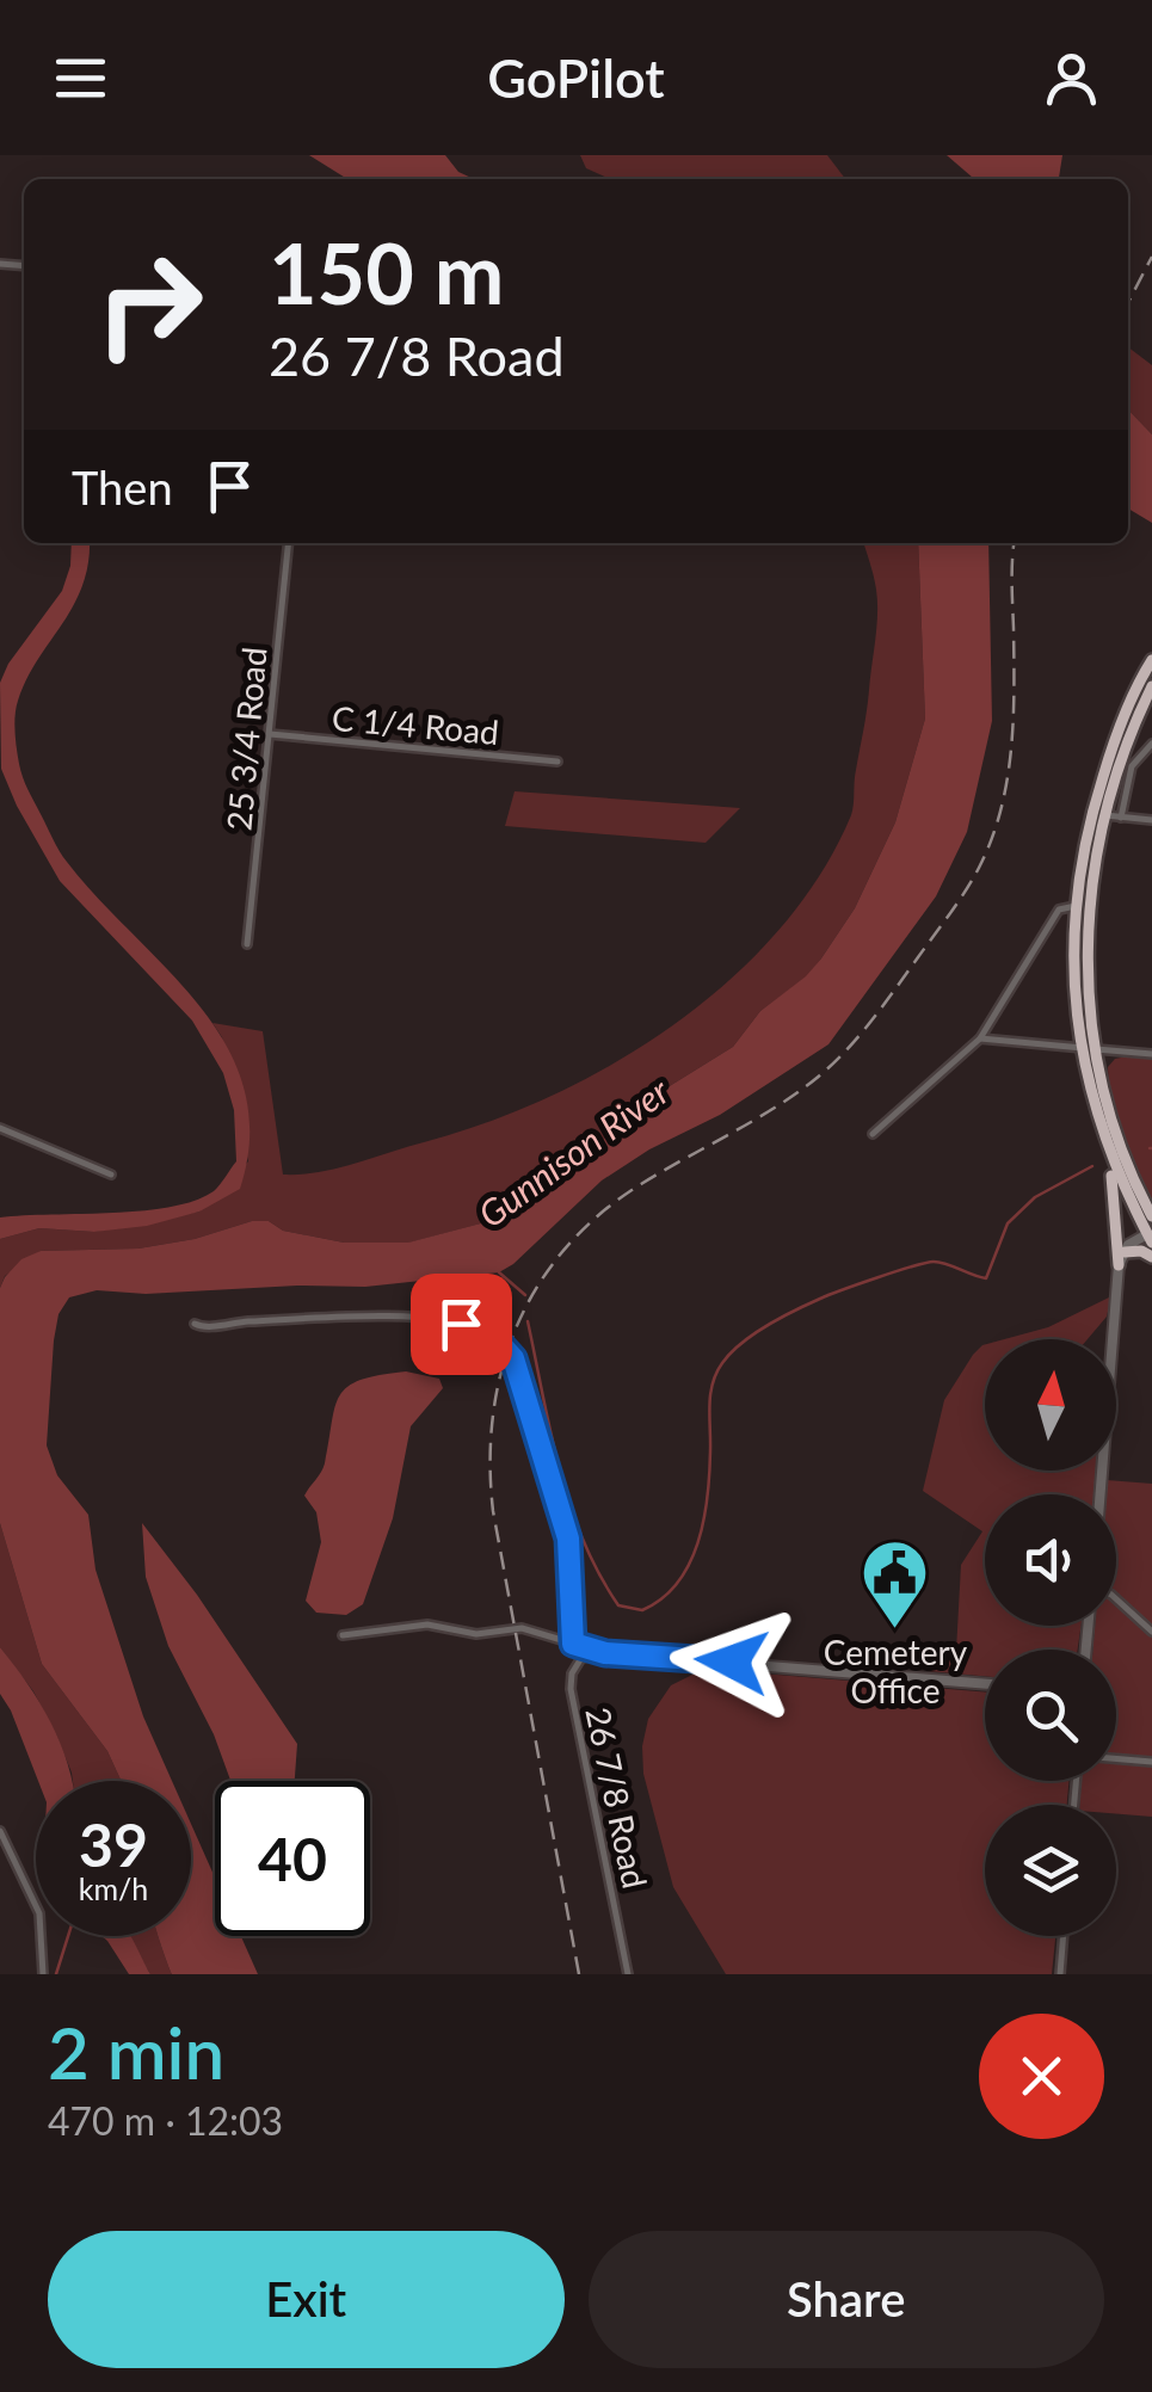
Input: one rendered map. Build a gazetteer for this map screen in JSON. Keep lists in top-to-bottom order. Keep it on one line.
{"streets":{"street":["C 1/4 Road","25 3/4 Road","26 7/8 Road"]},"crossings":[["C 1/4 Road","25 3/4 Road"]],"water":["Gunnison River"],"places":{"public building":["Cemetery Office"]},"north":"top","page":{"header":"GoPilot","turn":["150 m","26 7/8 Road"],"then":"Then","speed":"39 km/h","limit":"40","heading":["2 min","470 m · 12:03"],"buttons":["Exit","Share"]}}
